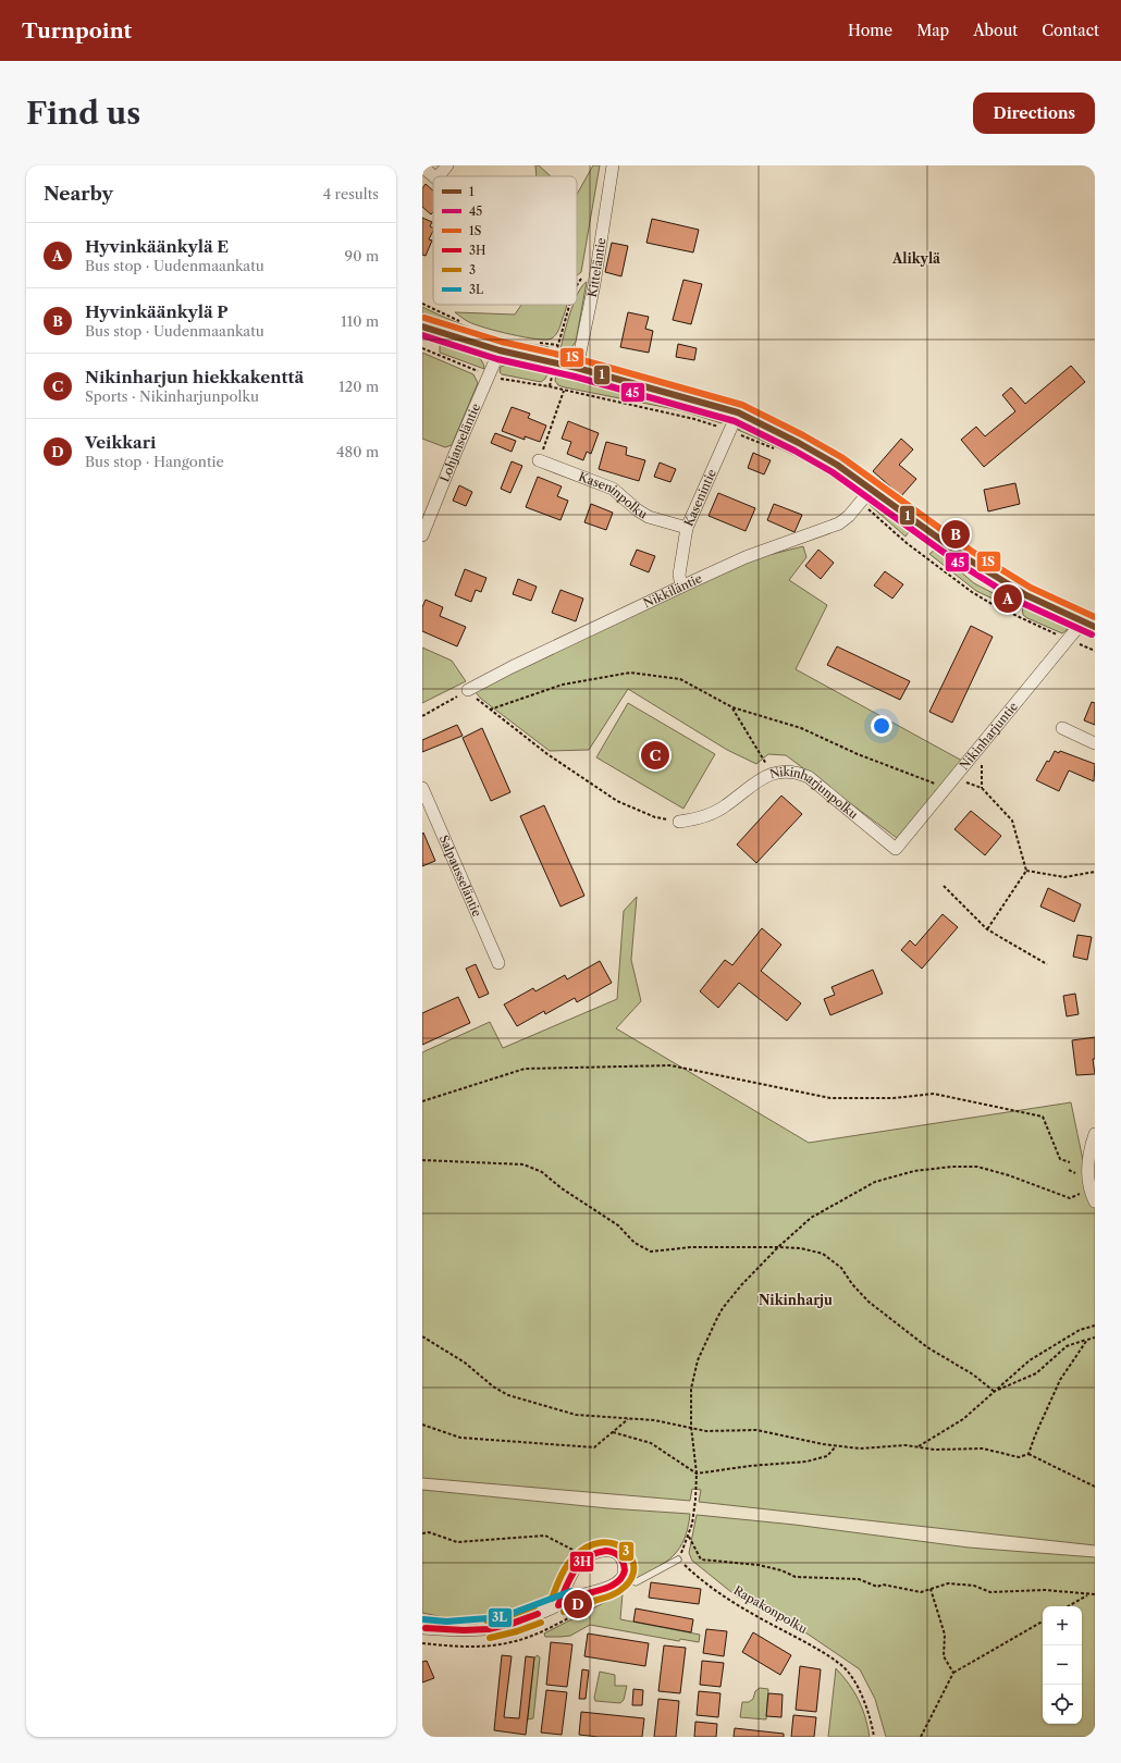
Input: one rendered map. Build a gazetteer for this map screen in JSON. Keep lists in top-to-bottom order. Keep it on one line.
{"streets":{"street":["Kitteläntie","Lohjanseläntie","Kaseninpolku","Kasenintie","Nikkiläntie","Nikinharjuntie","Nikinharjunpolku","Salpausseläntie"],"path":["Rapakonpolku"]},"crossings":[["Kaseninpolku","Kasenintie"],["Kasenintie","Nikkiläntie"],["Nikinharjuntie","Nikinharjunpolku"]],"districts":["Alikylä","Nikinharju"],"lines":["transit line 1S","transit line 1","transit line 45","transit line 3","transit line 3H","transit line 3L"],"legend":["1","45","1S","3H","3","3L"],"page":{"header":"Turnpoint","nav":["Home","Map","About","Contact"],"buttons":"Directions","title":"Find us","heading":["Nearby","4 results"],"list":[{"mark":"A","name":"Hyvinkäänkylä E","note":"Bus stop · Uudenmaankatu","value":"90 m"},{"mark":"B","name":"Hyvinkäänkylä P","note":"Bus stop · Uudenmaankatu","value":"110 m"},{"mark":"C","name":"Nikinharjun hiekkakenttä","note":"Sports · Nikinharjunpolku","value":"120 m"},{"mark":"D","name":"Veikkari","note":"Bus stop · Hangontie","value":"480 m"}],"pins":["B","A","C","D"],"map_buttons":["+","−"]}}
